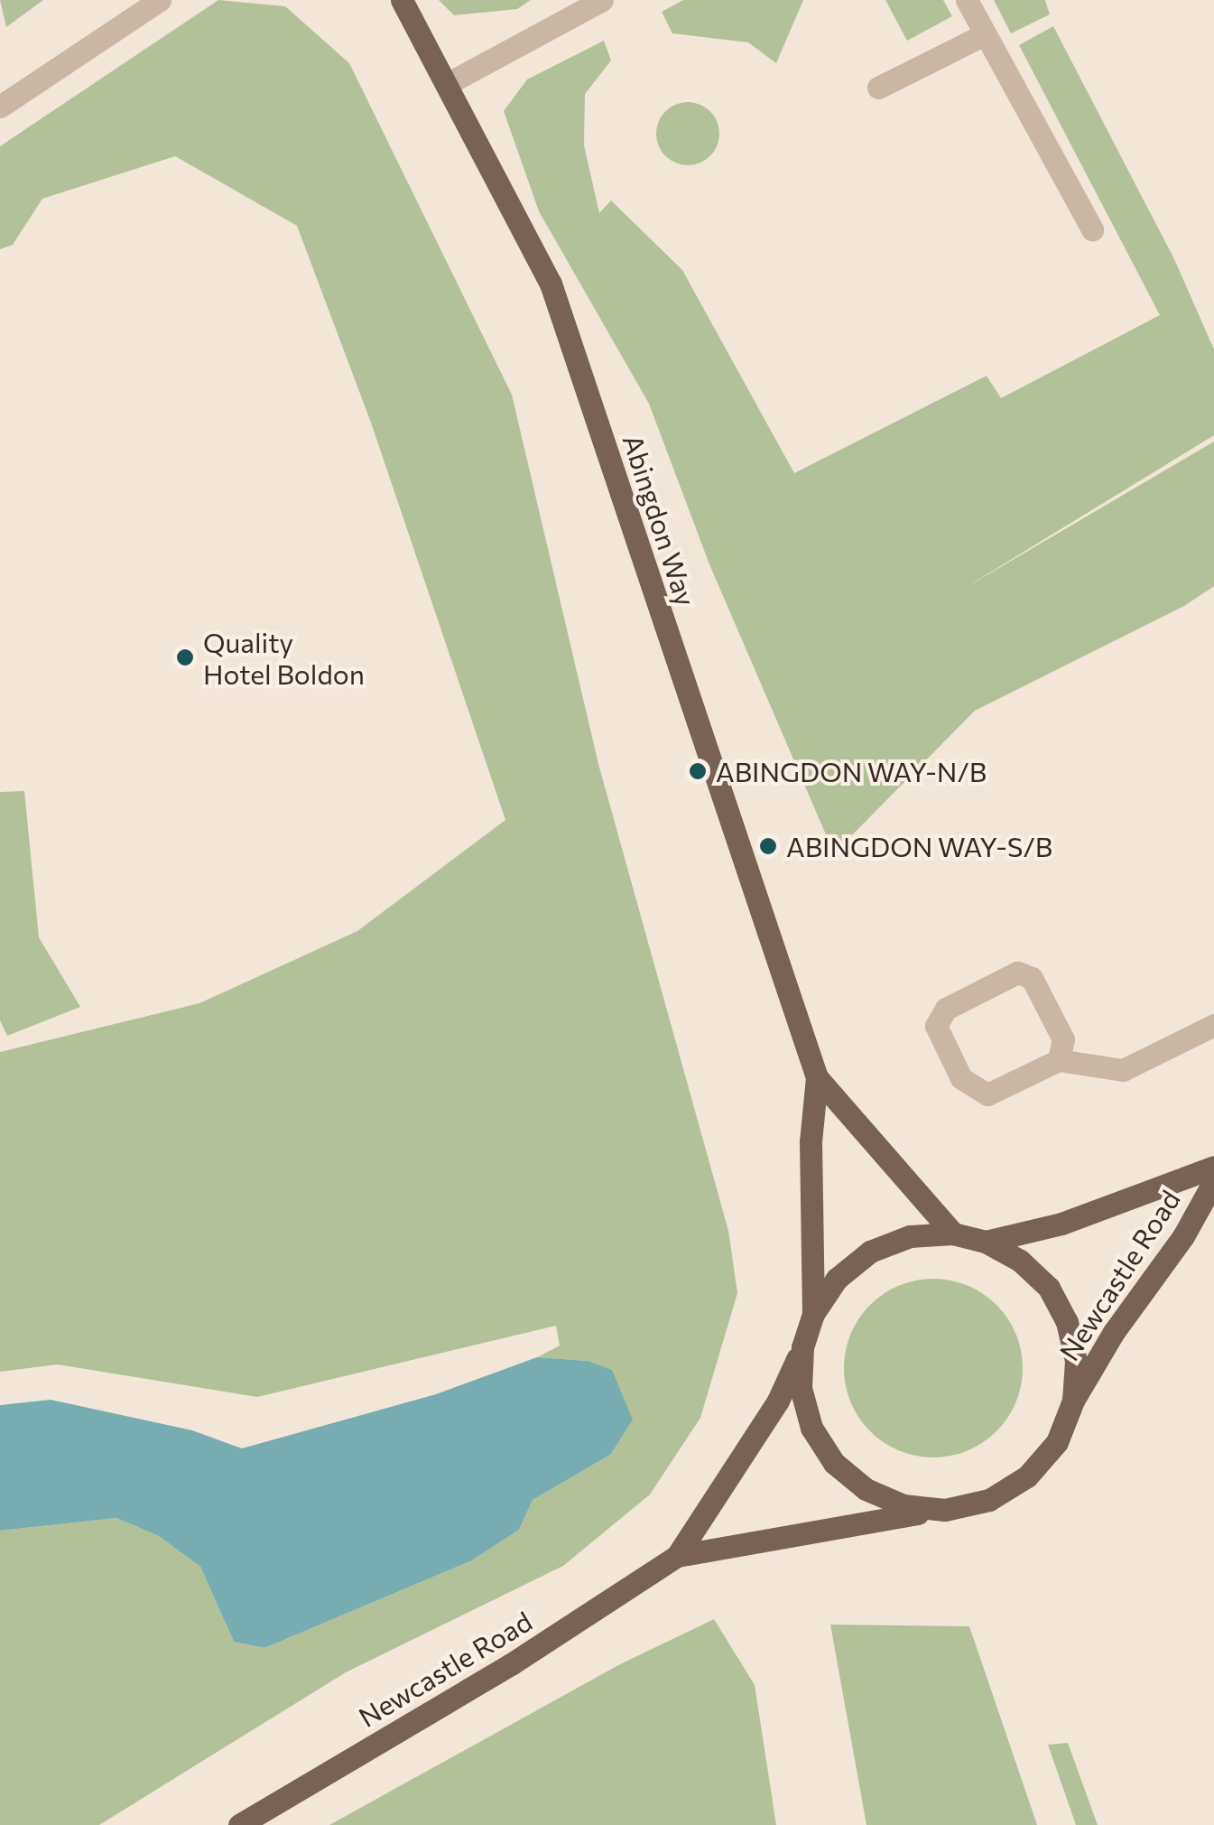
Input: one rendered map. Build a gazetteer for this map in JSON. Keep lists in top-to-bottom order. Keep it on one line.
{"streets":{"main road":["Abingdon Way","Newcastle Road"]},"crossings":[["Abingdon Way","Newcastle Road"]],"places":["Quality Hotel Boldon","ABINGDON WAY-N/B","ABINGDON WAY-S/B"]}
